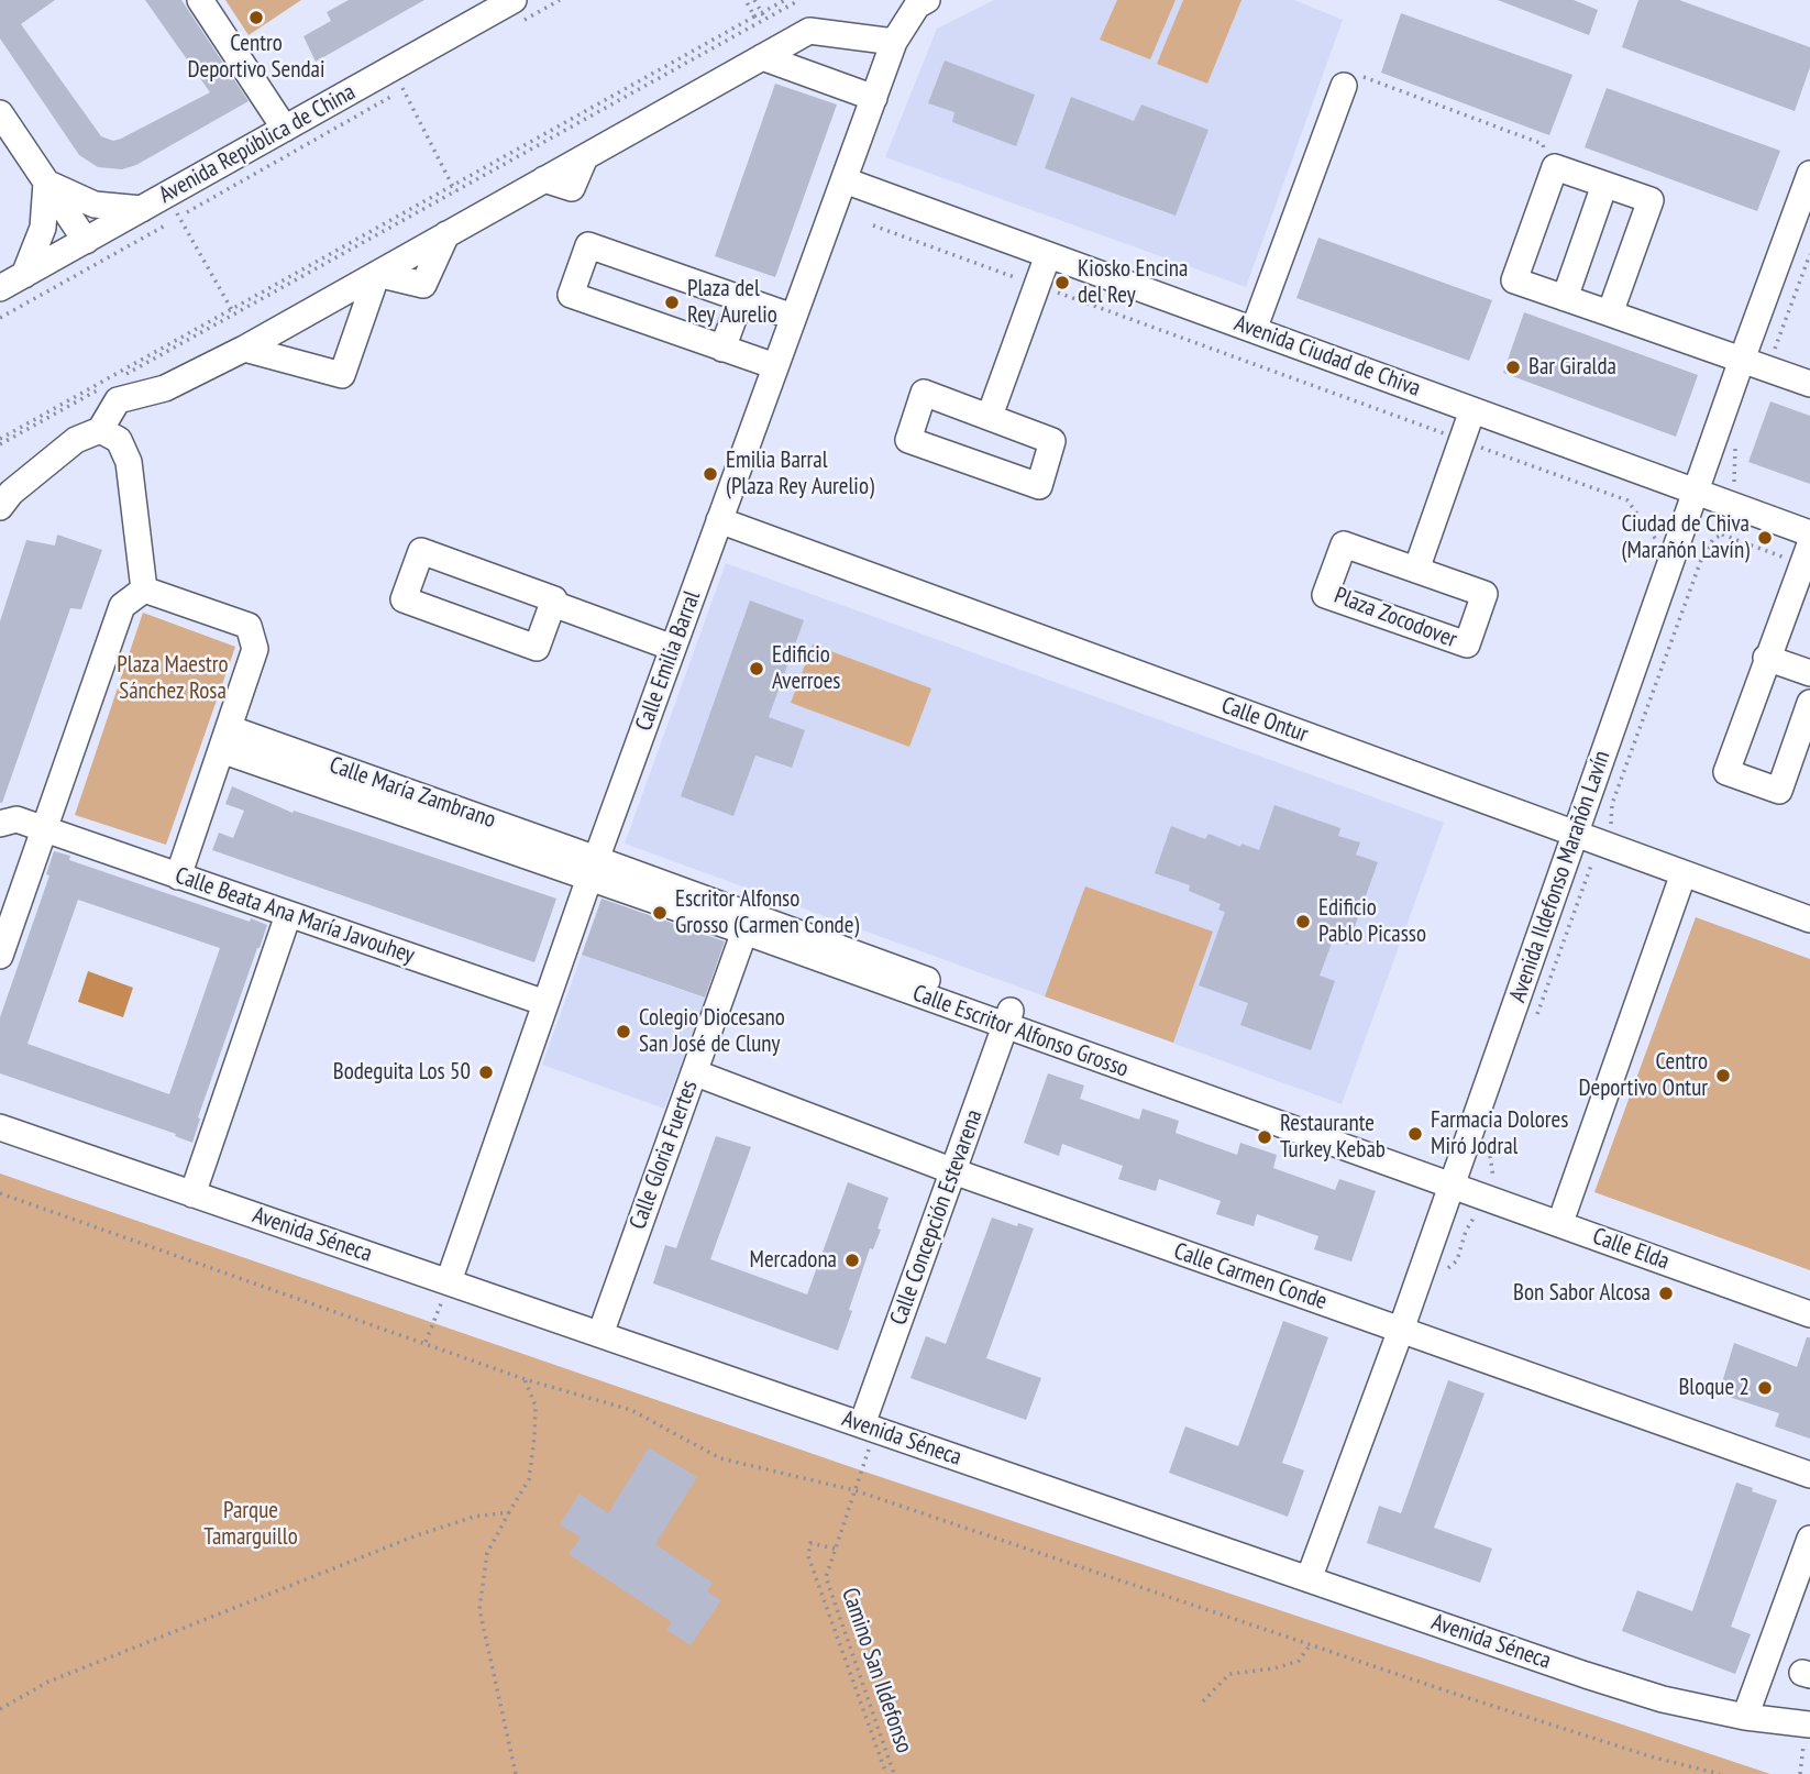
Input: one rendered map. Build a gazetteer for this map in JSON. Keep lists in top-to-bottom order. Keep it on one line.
{"streets":{"street":["Avenida República de China","Avenida Ciudad de Chiva","Plaza Zocodover","Calle Emilia Barral","Calle Ontur","Calle María Zambrano","Avenida Ildefonso Marañón Lavín","Calle Beata Ana María Javouhey","Calle Escritor Alfonso Grosso","Calle Gloria Fuertes","Calle Concepción Estevarena","Avenida Séneca","Calle Elda","Calle Carmen Conde"],"path":["Camino San Ildefonso"]},"crossings":[["Avenida Ciudad de Chiva","Calle Emilia Barral"],["Avenida Ciudad de Chiva","Avenida Ildefonso Marañón Lavín"],["Calle Emilia Barral","Calle Ontur"],["Calle Emilia Barral","Calle María Zambrano"],["Calle Emilia Barral","Calle Beata Ana María Javouhey"],["Calle Emilia Barral","Calle Escritor Alfonso Grosso"],["Calle Emilia Barral","Avenida Séneca"],["Calle Ontur","Avenida Ildefonso Marañón Lavín"],["Calle María Zambrano","Calle Escritor Alfonso Grosso"],["Avenida Ildefonso Marañón Lavín","Calle Escritor Alfonso Grosso"],["Avenida Ildefonso Marañón Lavín","Avenida Séneca"],["Avenida Ildefonso Marañón Lavín","Calle Elda"],["Avenida Ildefonso Marañón Lavín","Calle Carmen Conde"],["Calle Escritor Alfonso Grosso","Calle Gloria Fuertes"],["Calle Escritor Alfonso Grosso","Calle Concepción Estevarena"],["Calle Escritor Alfonso Grosso","Calle Elda"],["Calle Gloria Fuertes","Avenida Séneca"],["Calle Gloria Fuertes","Calle Carmen Conde"],["Calle Concepción Estevarena","Avenida Séneca"],["Calle Concepción Estevarena","Calle Carmen Conde"],["Calle Concepción Estevarena","Camino San Ildefonso"],["Avenida Séneca","Camino San Ildefonso"]],"parks":["Plaza Maestro Sánchez Rosa","Parque Tamarguillo"],"places":["Centro Deportivo Sendai","Kiosko Encina del Rey","Plaza del Rey Aurelio","Bar Giralda","Emilia Barral (Plaza Rey Aurelio)","Ciudad de Chiva (Marañón Lavín)","Edificio Averroes","Escritor Alfonso Grosso (Carmen Conde)","Edificio Pablo Picasso","Colegio Diocesano San José de Cluny","Bodeguita Los 50","Centro Deportivo Ontur","Farmacia Dolores Miró Jodral","Restaurante Turkey Kebab","Mercadona","Bon Sabor Alcosa","Bloque 2"]}
